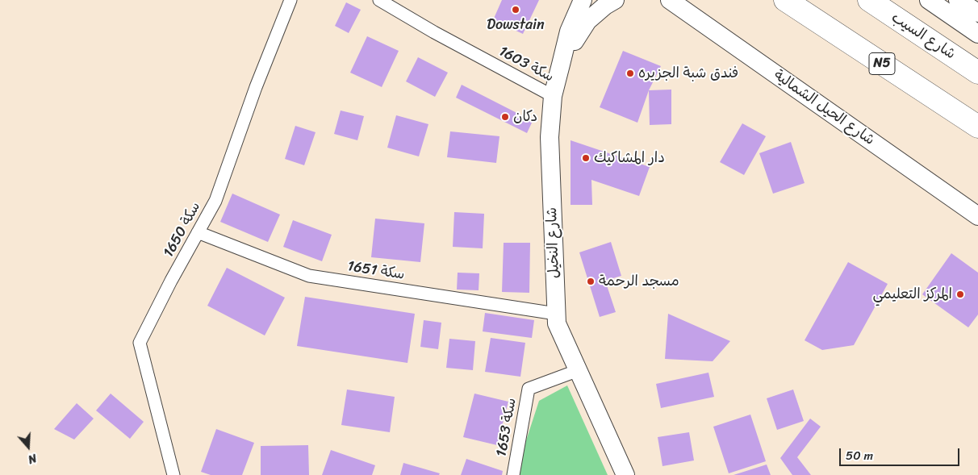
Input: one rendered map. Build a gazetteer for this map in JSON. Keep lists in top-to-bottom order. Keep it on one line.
{"streets":{"highway":["شارع السيب","N5"],"street":["سكة 1603","شارع الحيل الشمالية","سكة 1650","شارع النخيل","سكة 1651","سكة 1653"]},"crossings":[["سكة 1603","شارع النخيل"],["سكة 1650","سكة 1651"],["شارع النخيل","سكة 1651"],["شارع النخيل","سكة 1653"]],"places":["Dowstain","فندق شبة الجزيره","دكان","دار المشاكيك","مسجد الرحمة","المركز التعليمي"],"scale_bar":"50 m","north":"bottom"}
